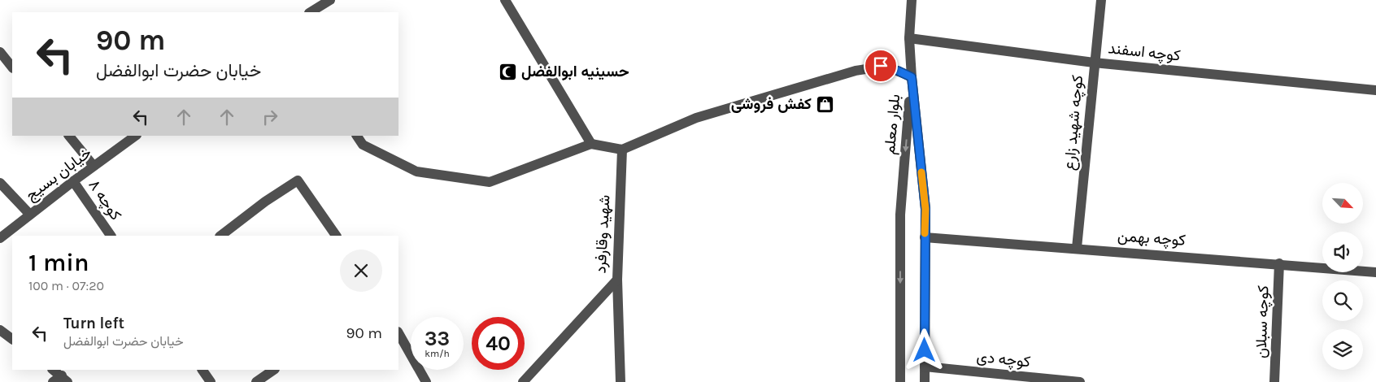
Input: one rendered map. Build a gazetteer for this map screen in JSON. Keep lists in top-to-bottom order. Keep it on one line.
{"streets":{"street":["کوچه اسفند","کوچه شهید زارع","بلوار معلم","خیابان بسیج","کوچه ۸","شهید وقارفرد","کوچه بهمن","کوچه سبلان","کوچه دی"]},"crossings":[["کوچه اسفند","کوچه شهید زارع"],["کوچه شهید زارع","کوچه بهمن"],["بلوار معلم","کوچه بهمن"],["بلوار معلم","کوچه دی"],["خیابان بسیج","کوچه ۸"],["کوچه بهمن","کوچه سبلان"]],"places":{"mosque":["حسینیه ابوالفضل"],"shop":["کفش فروشی"]},"north":"bottom right","page":{"turn":["90 m","خیابان حضرت ابوالفضل"],"heading":["1 min","100 m · 07:20"],"list":[{"name":"Turn left","note":"خیابان حضرت ابوالفضل","value":"90 m"}],"speed":"33 km/h","limit":"40"}}
